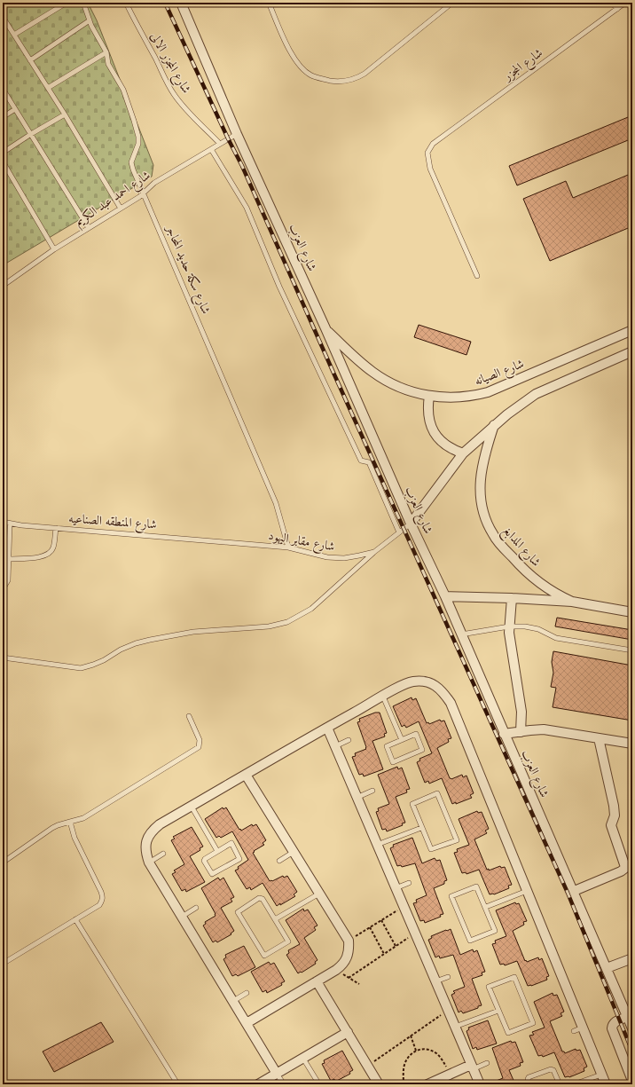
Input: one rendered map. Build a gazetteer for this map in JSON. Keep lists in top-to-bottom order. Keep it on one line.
{"streets":{"street":["شارع العزب","شارع الصيانه","شارع المدابغ"],"lane":["شارع المجزر الالى","شارع المجزر","شارع احمد عبد الكريم","شارع سكة حديد المحاجر","شارع المنطقه الصناعيه","شارع مقابر اليهود"]},"crossings":[["شارع المجزر الالى","شارع احمد عبد الكريم"],["شارع احمد عبد الكريم","شارع العزب"],["شارع احمد عبد الكريم","شارع سكة حديد المحاجر"],["شارع العزب","شارع الصيانه"],["شارع العزب","شارع مقابر اليهود"],["شارع العزب","شارع المدابغ"],["شارع سكة حديد المحاجر","شارع مقابر اليهود"],["شارع المنطقه الصناعيه","شارع مقابر اليهود"]]}
